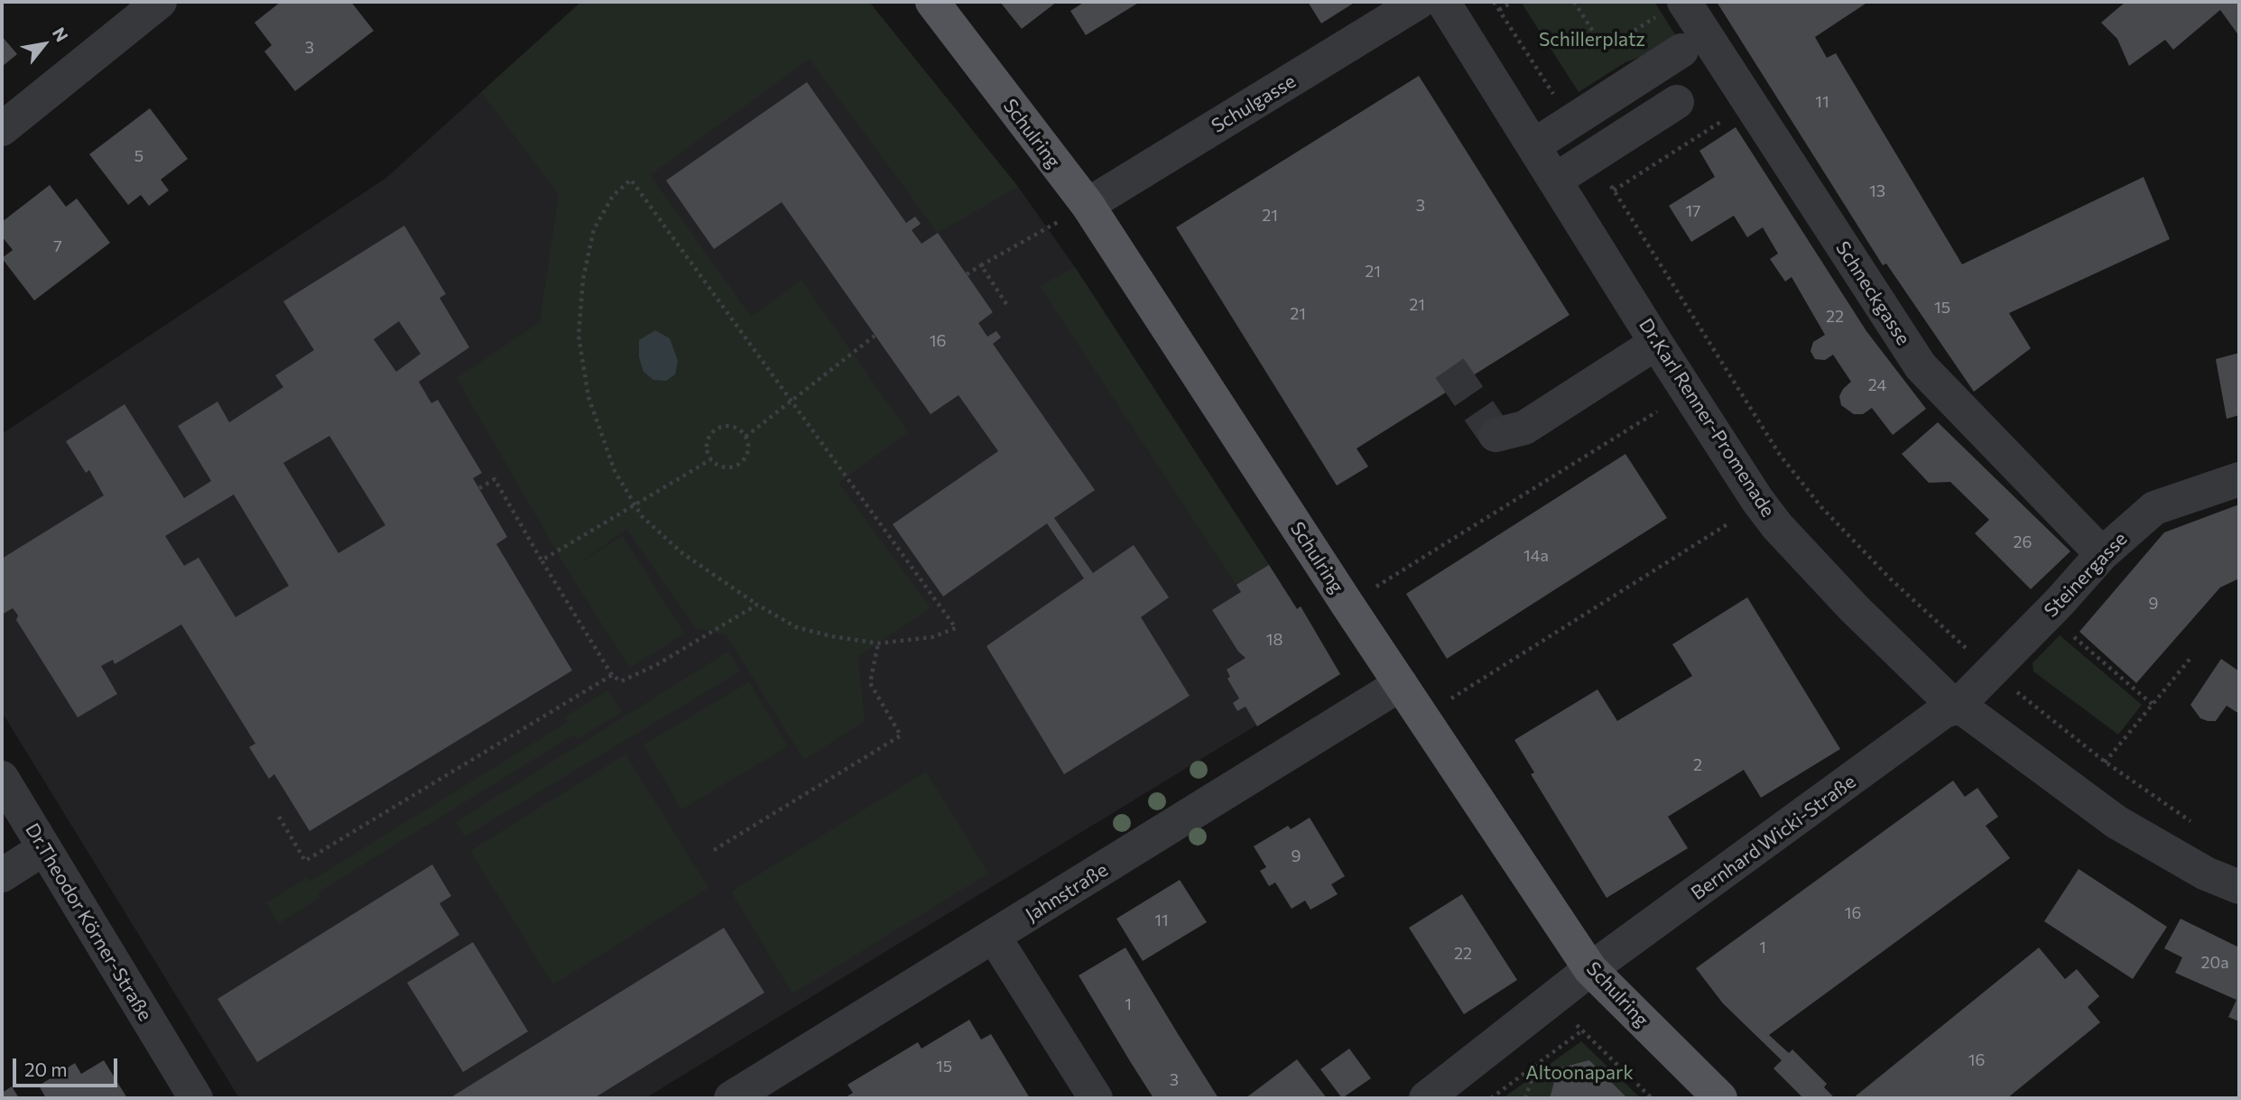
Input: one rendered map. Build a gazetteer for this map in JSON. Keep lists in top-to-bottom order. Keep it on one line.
{"streets":{"main road":["Schulring"],"street":["Schulgasse","Schneckgasse","Dr.Karl Renner-Promenade","Steinergasse","Bernhard Wicki-Straße","Jahnstraße","Dr.Theodor Körner-Straße"]},"crossings":[["Schulgasse","Schulring"],["Schulring","Bernhard Wicki-Straße"],["Schulring","Jahnstraße"],["Schneckgasse","Steinergasse"],["Dr.Karl Renner-Promenade","Steinergasse"],["Dr.Karl Renner-Promenade","Bernhard Wicki-Straße"],["Steinergasse","Bernhard Wicki-Straße"]],"parks":["Schillerplatz","Altoonapark"],"house_numbers":["3","11","5","13","3","17","21","7","21","21","15","21","22","16","24","26","14a","9","18","2","9","16","11","1","22","20a","1","16","15","3"],"scale_bar":"20 m","north":"top right"}
